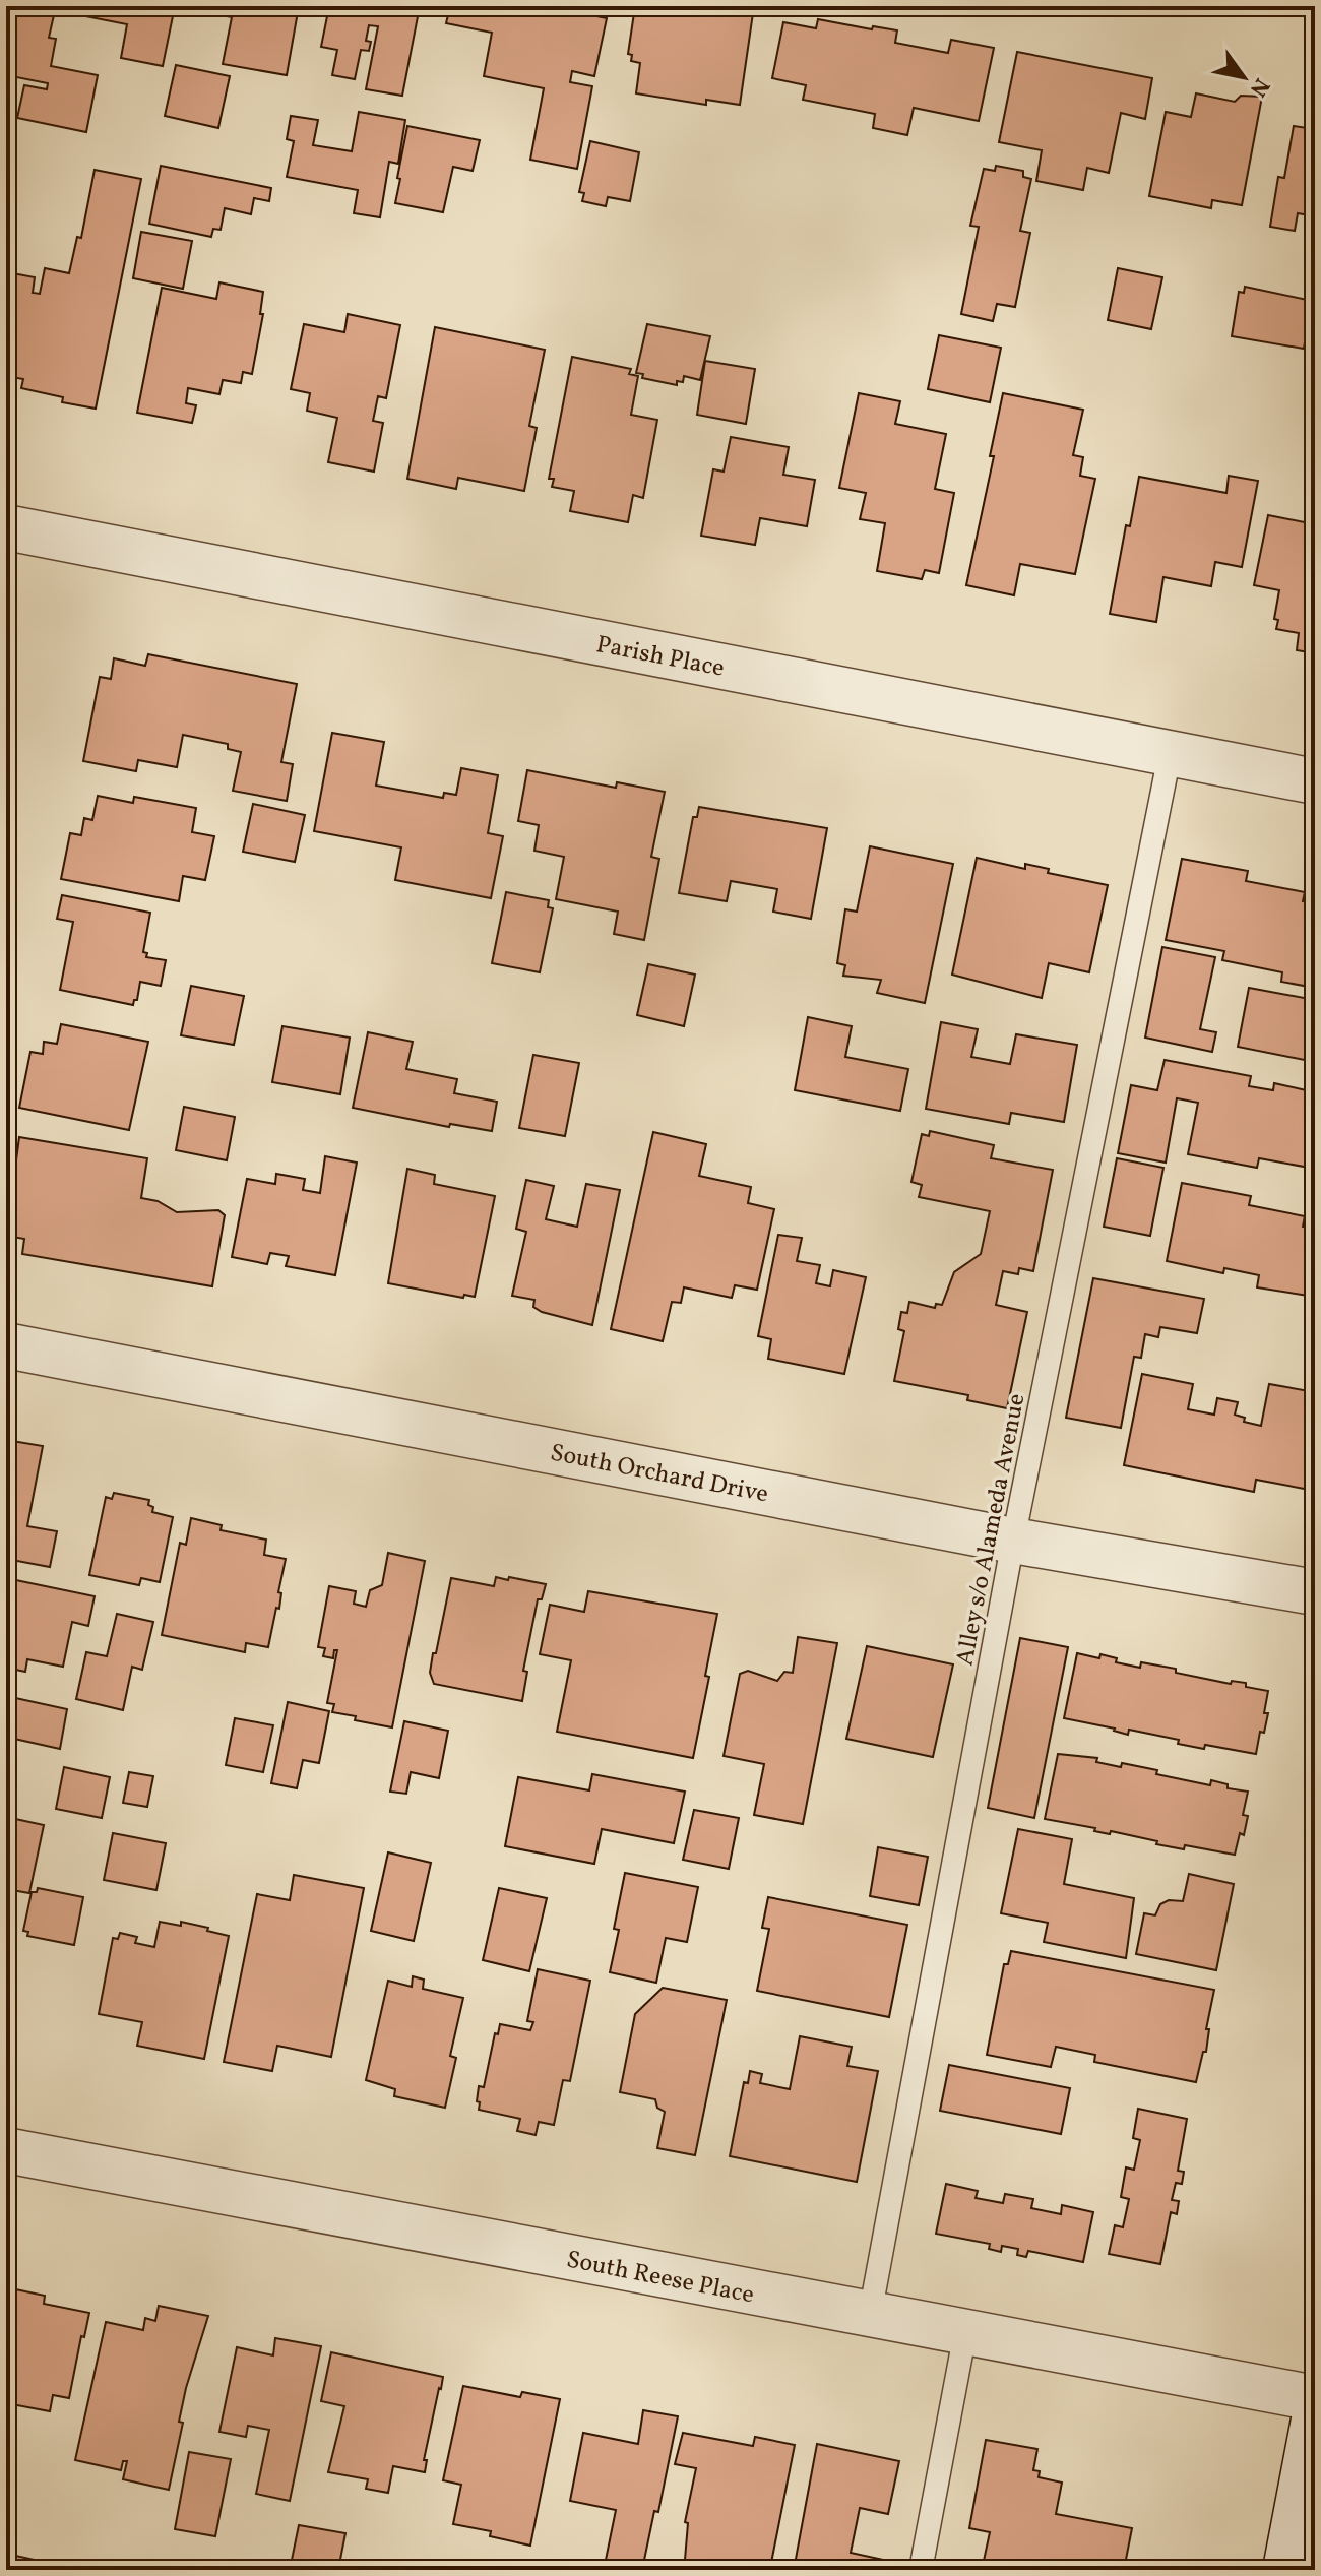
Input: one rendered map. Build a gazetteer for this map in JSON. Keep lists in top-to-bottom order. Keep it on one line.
{"streets":{"street":["Parish Place","South Orchard Drive","South Reese Place"],"lane":["Alley s/o Alameda Avenue"]},"crossings":[["Parish Place","Alley s/o Alameda Avenue"],["South Orchard Drive","Alley s/o Alameda Avenue"],["Alley s/o Alameda Avenue","South Reese Place"]],"north":"bottom right"}
